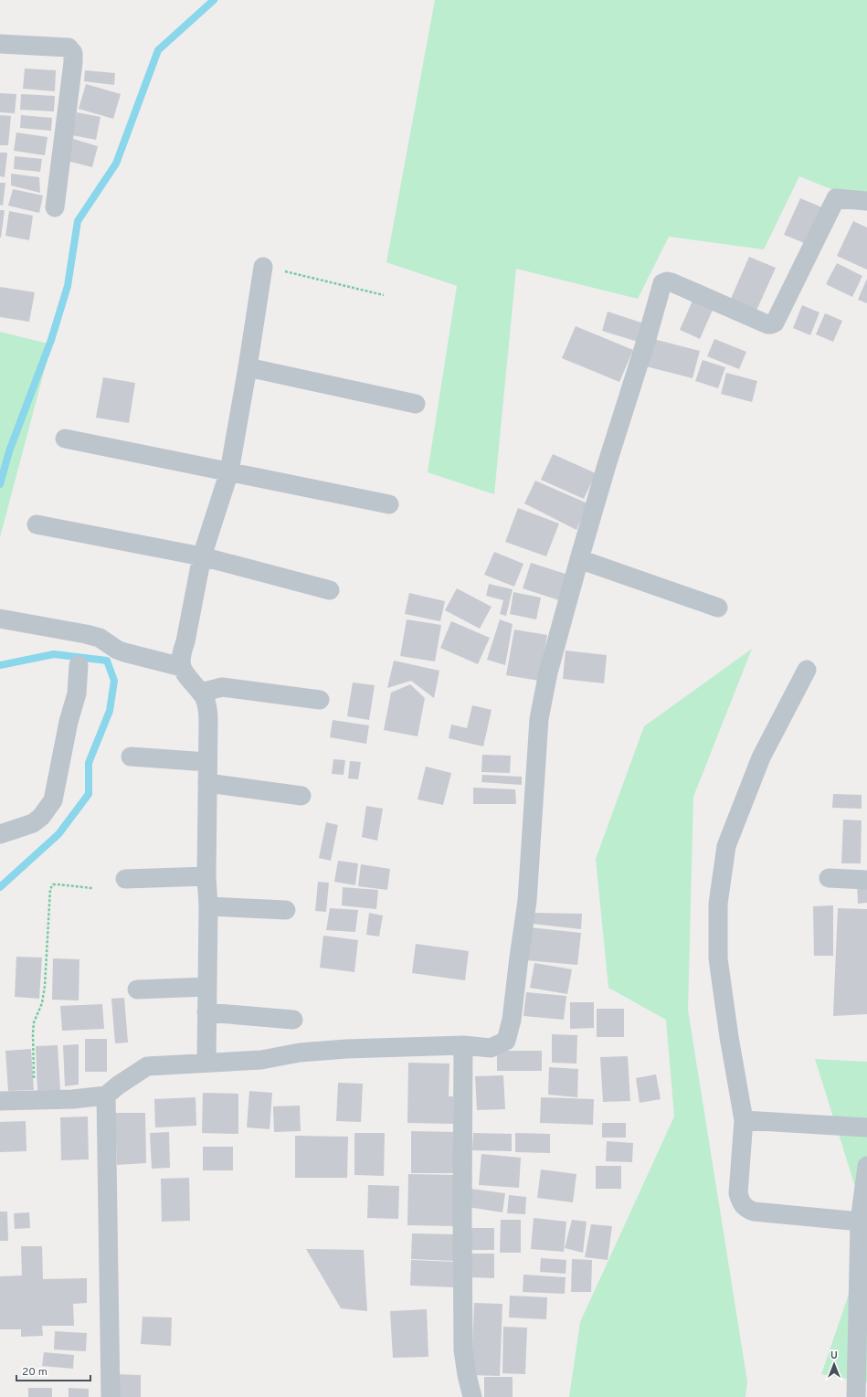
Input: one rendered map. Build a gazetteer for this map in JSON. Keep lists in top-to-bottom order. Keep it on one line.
{"scale_bar":"20 m","north":"top"}
